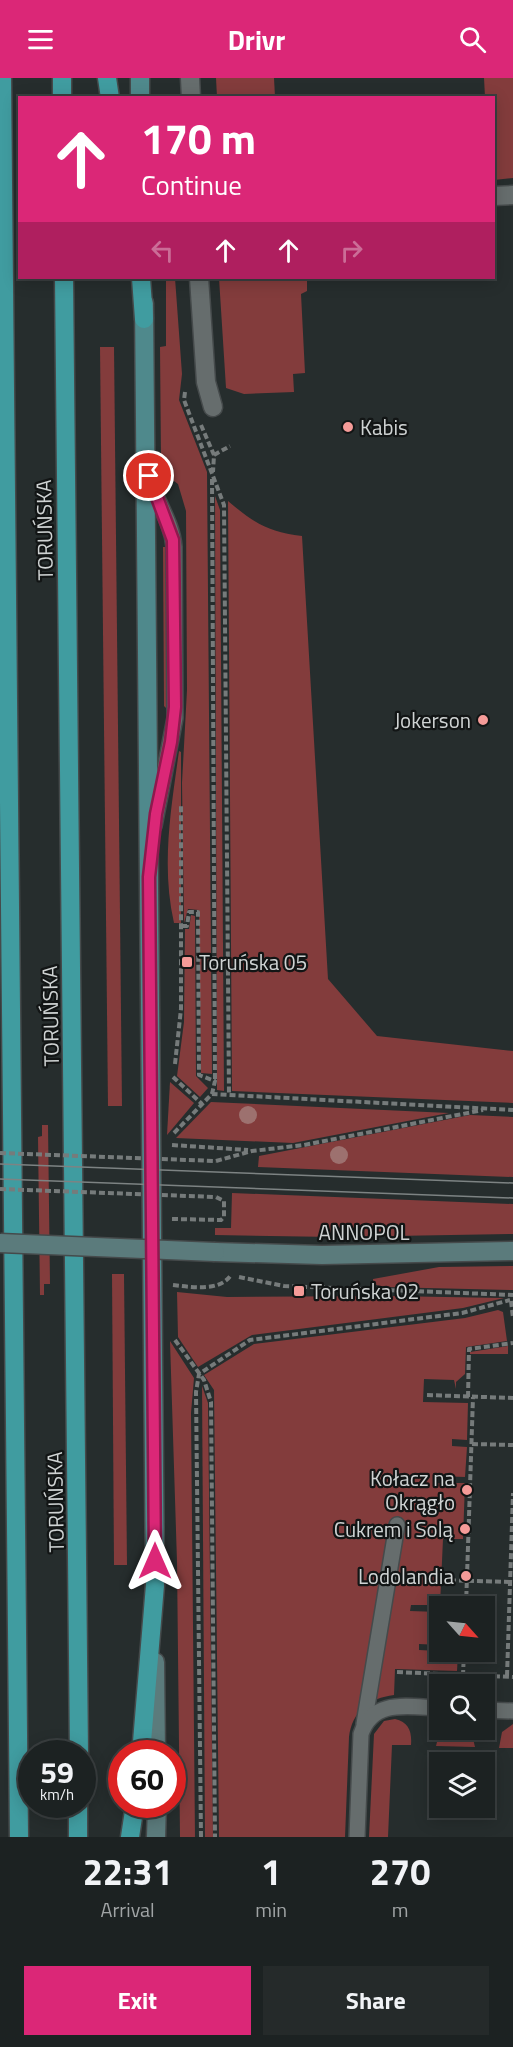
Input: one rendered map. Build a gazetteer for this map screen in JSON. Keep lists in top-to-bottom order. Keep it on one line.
{"streets":{"highway":["TORUŃSKA"],"street":["ANNOPOL"]},"places":{"other":["Kabis","Jokerson","Kołacz na Okrągło","Cukrem i Solą","Lodolandia"],"transit":["Toruńska 05","Toruńska 02"]},"north":"bottom right","page":{"header":"Drivr","turn":["170 m","Continue"],"speed":"59 km/h","limit":"60","eta":["22:31","Arrival","1","min","270","m"],"buttons":["Exit","Share"]}}
